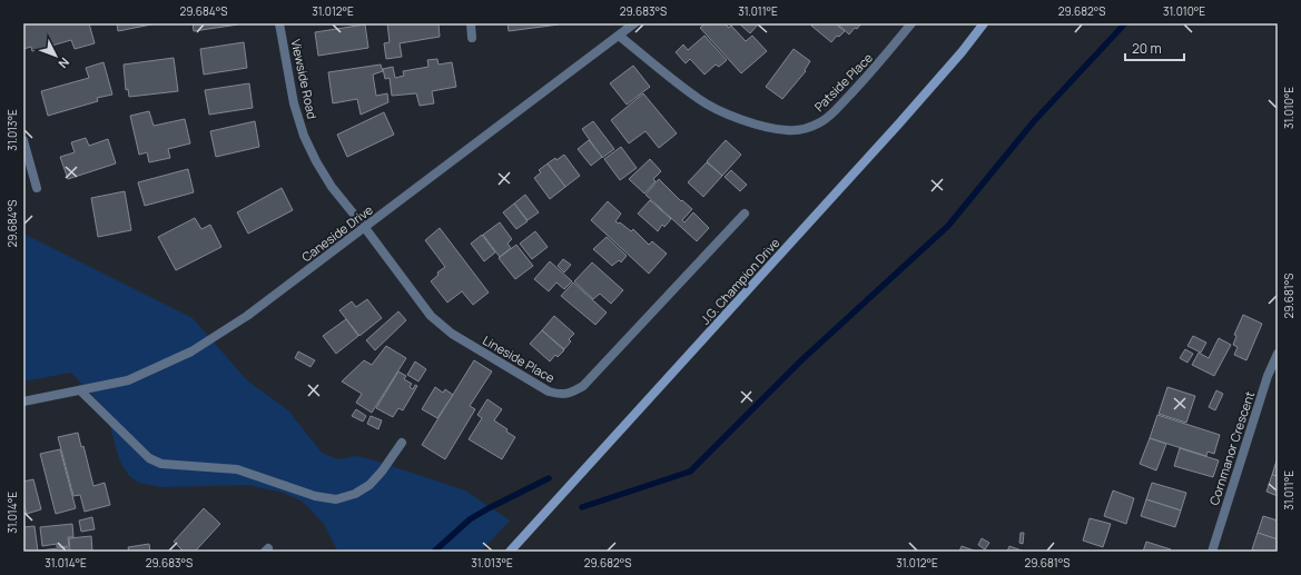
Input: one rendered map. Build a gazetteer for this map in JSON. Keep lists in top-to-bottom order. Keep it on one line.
{"streets":{"main road":["J.G. Champion Drive"],"street":["Viewside Road","Patside Place","Caneside Drive","Lineside Place","Cornmanor Crescent"]},"crossings":[["Viewside Road","Caneside Drive"],["Viewside Road","Lineside Place"],["Patside Place","Caneside Drive"],["Caneside Drive","Lineside Place"]],"scale_bar":"20 m","north":"bottom right","coordinates":["29.684°S","31.012°E","29.683°S","31.011°E","29.682°S","31.010°E","31.013°E","29.681°S","31.014°E"]}
